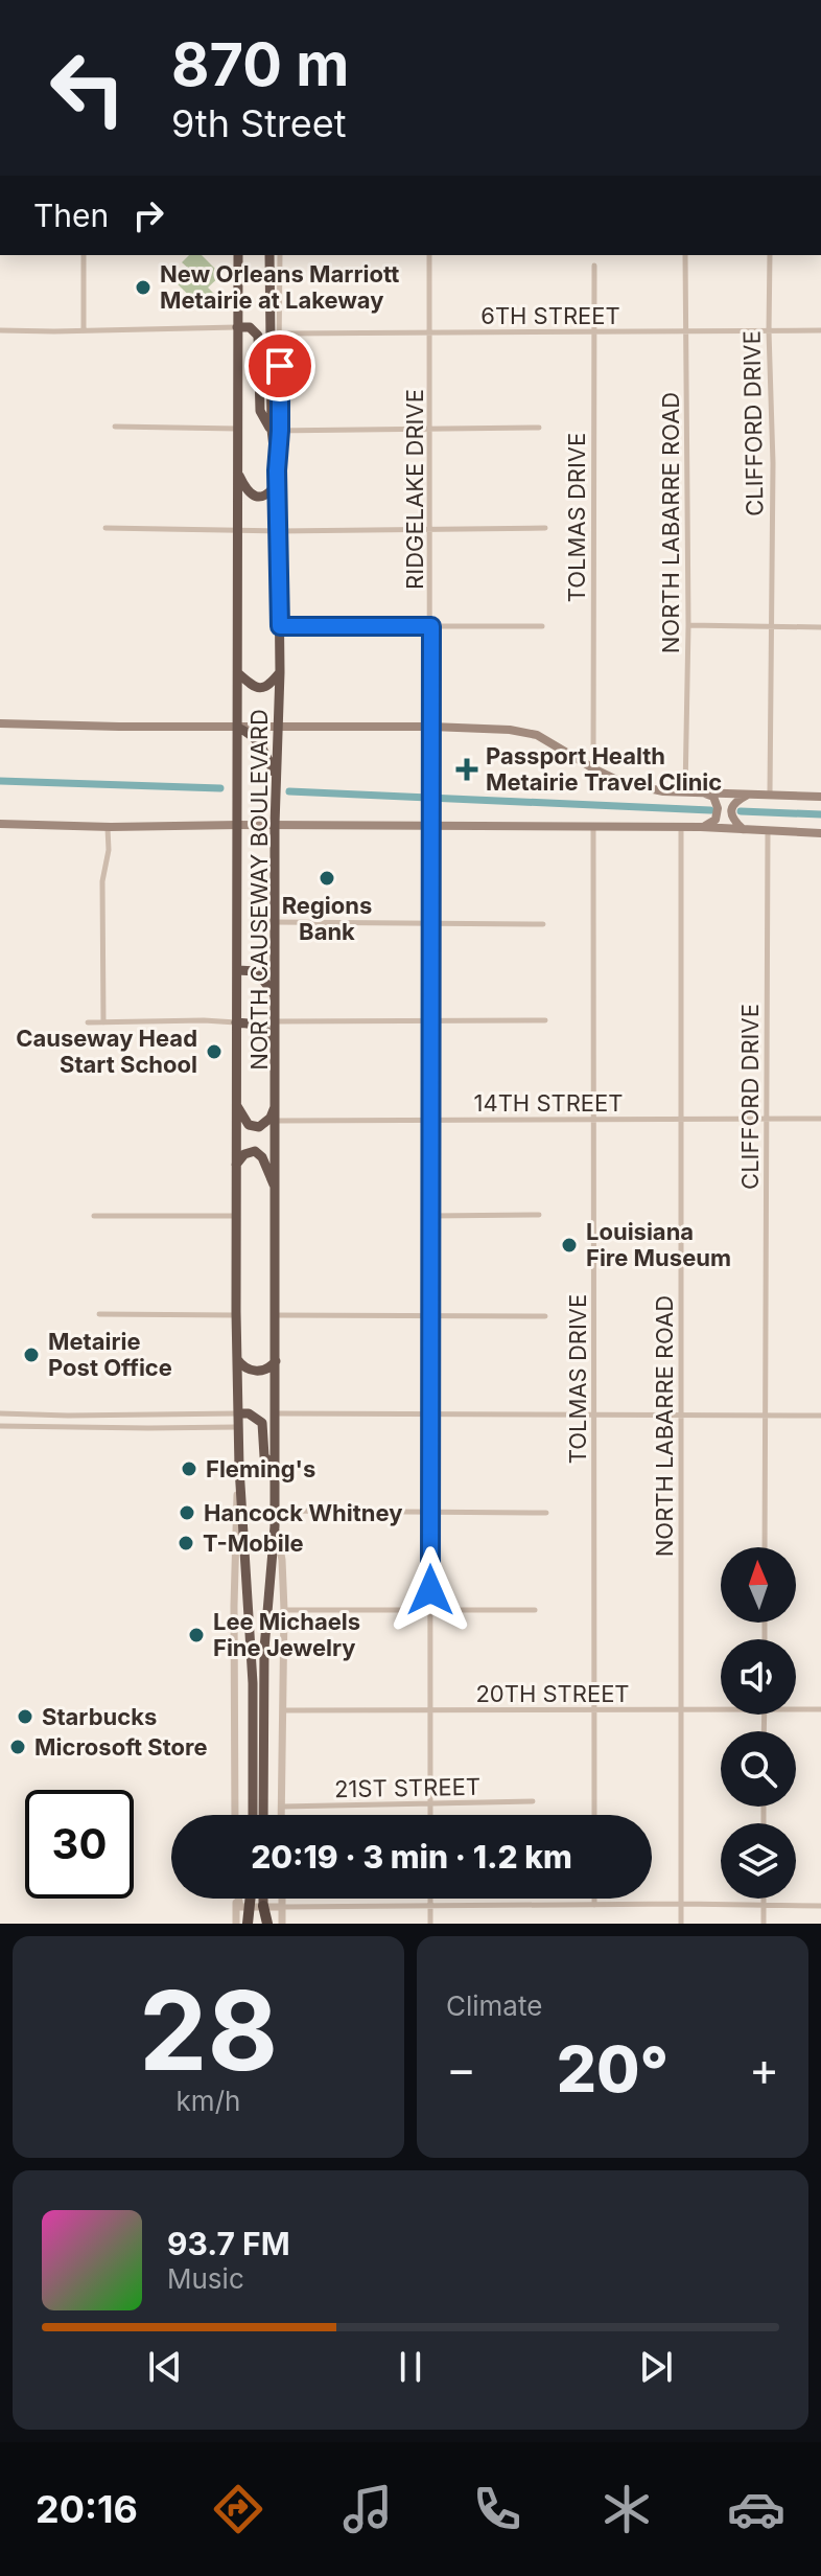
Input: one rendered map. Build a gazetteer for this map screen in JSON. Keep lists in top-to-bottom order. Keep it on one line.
{"streets":{"highway":["NORTH CAUSEWAY BOULEVARD"],"street":["6TH STREET","CLIFFORD DRIVE","RIDGELAKE DRIVE","TOLMAS DRIVE","NORTH LABARRE ROAD","14TH STREET","20TH STREET","21ST STREET"]},"crossings":[["6TH STREET","CLIFFORD DRIVE"],["6TH STREET","RIDGELAKE DRIVE"],["6TH STREET","TOLMAS DRIVE"],["6TH STREET","NORTH LABARRE ROAD"],["CLIFFORD DRIVE","14TH STREET"],["RIDGELAKE DRIVE","14TH STREET"],["RIDGELAKE DRIVE","20TH STREET"],["RIDGELAKE DRIVE","21ST STREET"],["TOLMAS DRIVE","14TH STREET"],["TOLMAS DRIVE","20TH STREET"],["NORTH LABARRE ROAD","14TH STREET"],["NORTH LABARRE ROAD","20TH STREET"],["NORTH CAUSEWAY BOULEVARD","14TH STREET"],["NORTH CAUSEWAY BOULEVARD","20TH STREET"],["NORTH CAUSEWAY BOULEVARD","21ST STREET"]],"places":{"other":["New Orleans Marriott Metairie at Lakeway","Regions Bank","Causeway Head Start School","Louisiana Fire Museum","Metairie Post Office","Fleming's","Hancock Whitney","T-Mobile","Lee Michaels Fine Jewelry","Starbucks","Microsoft Store"],"health":["Passport Health Metairie Travel Clinic"]},"north":"top","page":{"turn":["870 m","9th Street"],"then":"Then","limit":"30","trip":"20:19 · 3 min · 1.2 km","tile":[["28","km/h"],"Climate"],"heat":["−","20°","+"],"song":["93.7 FM","Music"],"tabs":"20:16"}}
